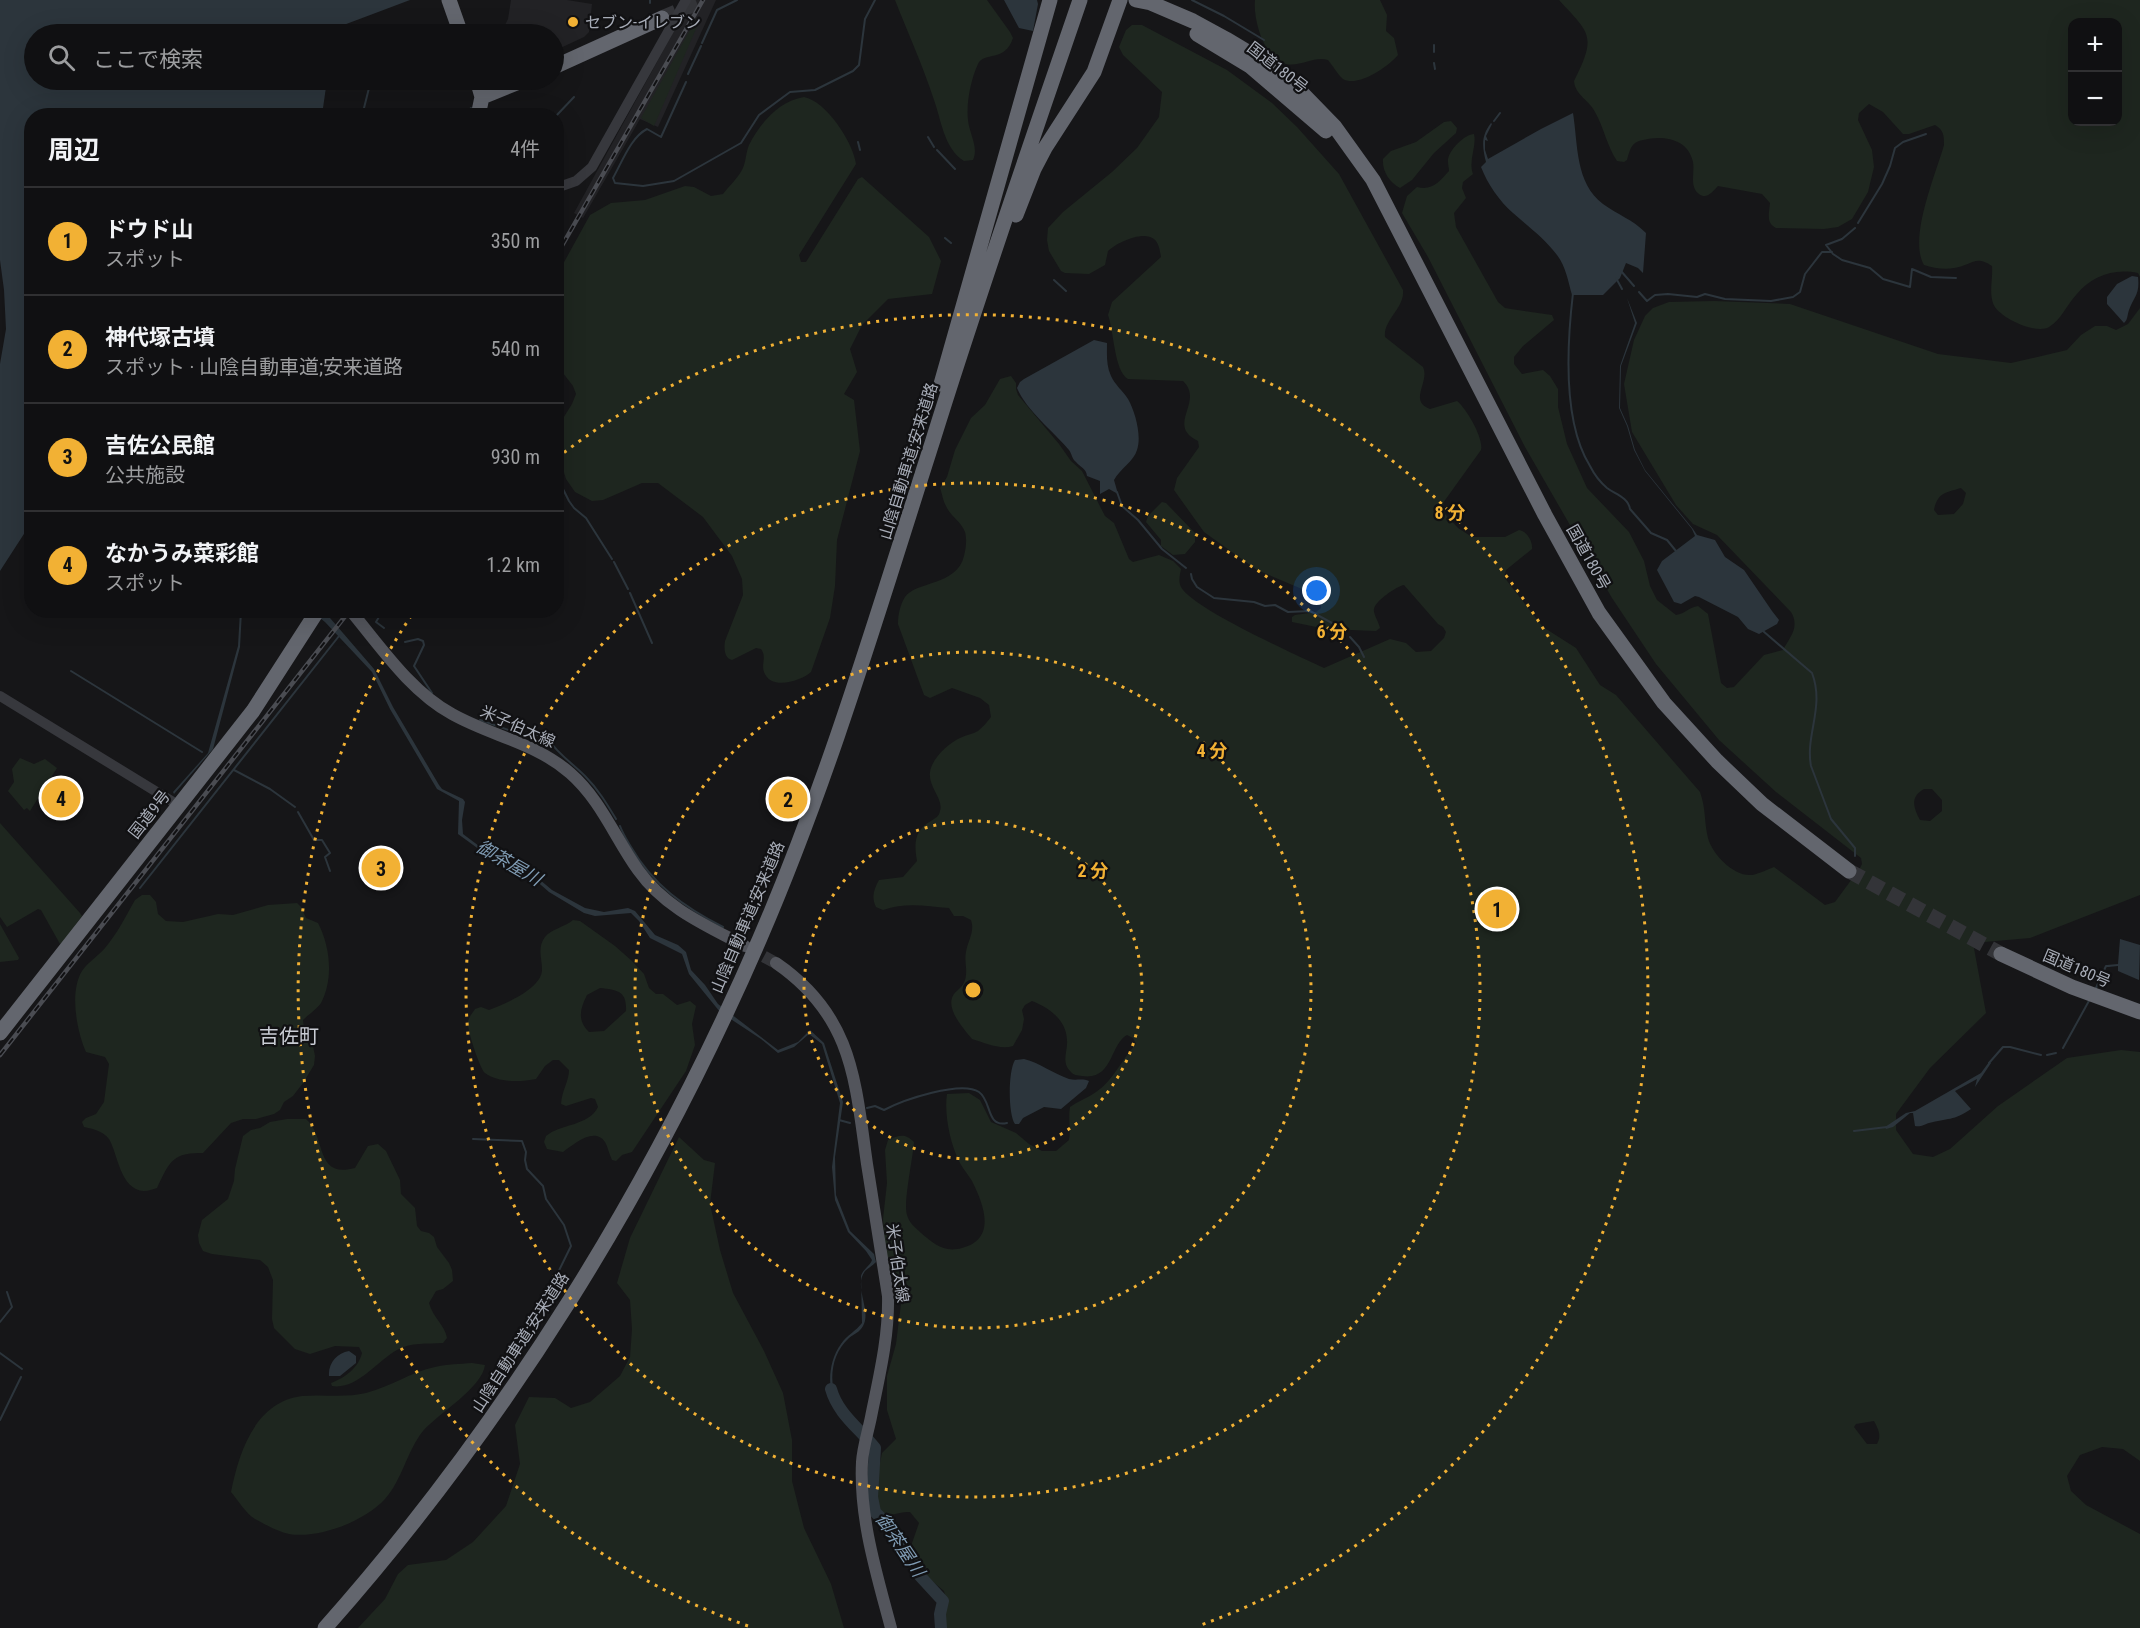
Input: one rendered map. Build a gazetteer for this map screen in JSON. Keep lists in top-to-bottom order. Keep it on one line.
{"streets":{"highway":["国道180号","山陰自動車道;安来道路","国道9号"],"main road":["米子伯太線"]},"districts":["吉佐町"],"water":["御茶屋川"],"places":["セブン-イレブン"],"page":{"map_buttons":["+","−"],"search":"ここで検索","heading":["周辺","4件"],"list":[{"mark":"1","name":"ドウド山","note":"スポット","value":"350 m"},{"mark":"2","name":"神代塚古墳","note":"スポット · 山陰自動車道;安来道路","value":"540 m"},{"mark":"3","name":"吉佐公民館","note":"公共施設","value":"930 m"},{"mark":"4","name":"なかうみ菜彩館","note":"スポット","value":"1.2 km"}],"pins":["4","2","3","1"]},"rings":["8 分","6 分","4 分","2 分"]}
